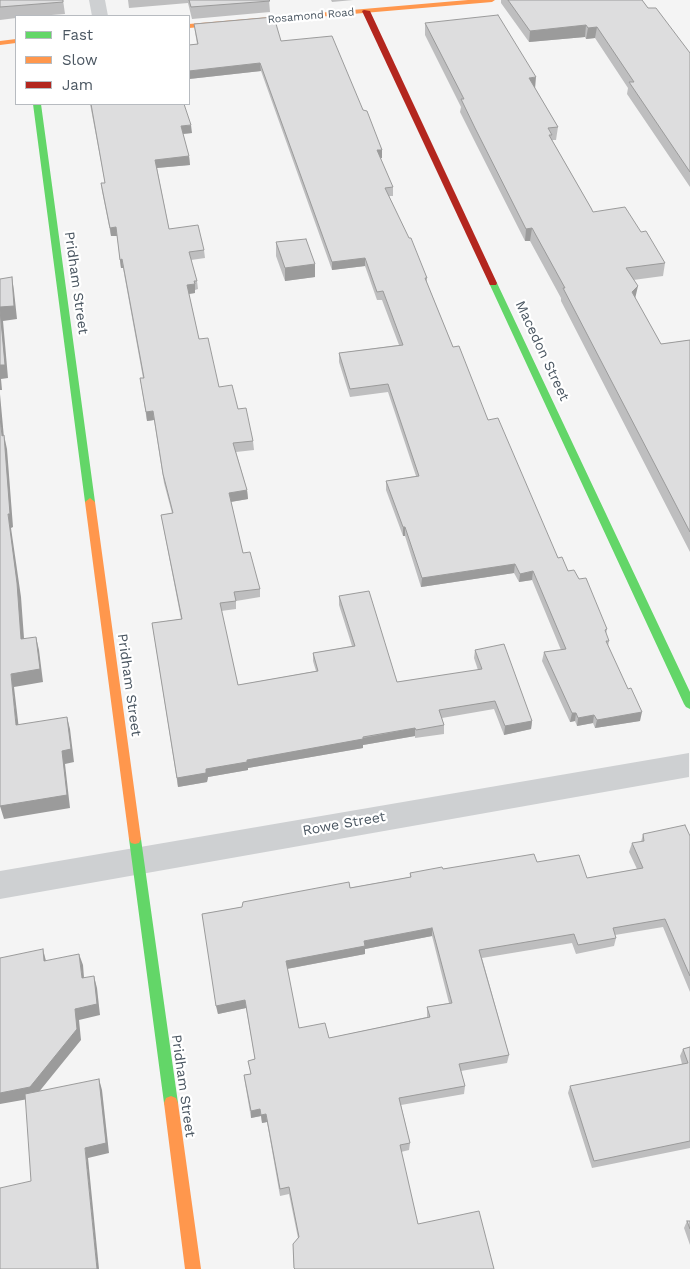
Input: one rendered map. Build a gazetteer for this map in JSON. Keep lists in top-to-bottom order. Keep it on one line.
{"streets":{"street":["Rosamond Road","Pridham Street","Macedon Street","Rowe Street"]},"crossings":[["Rosamond Road","Macedon Street"],["Pridham Street","Rowe Street"]],"legend":["Fast","Slow","Jam"]}
